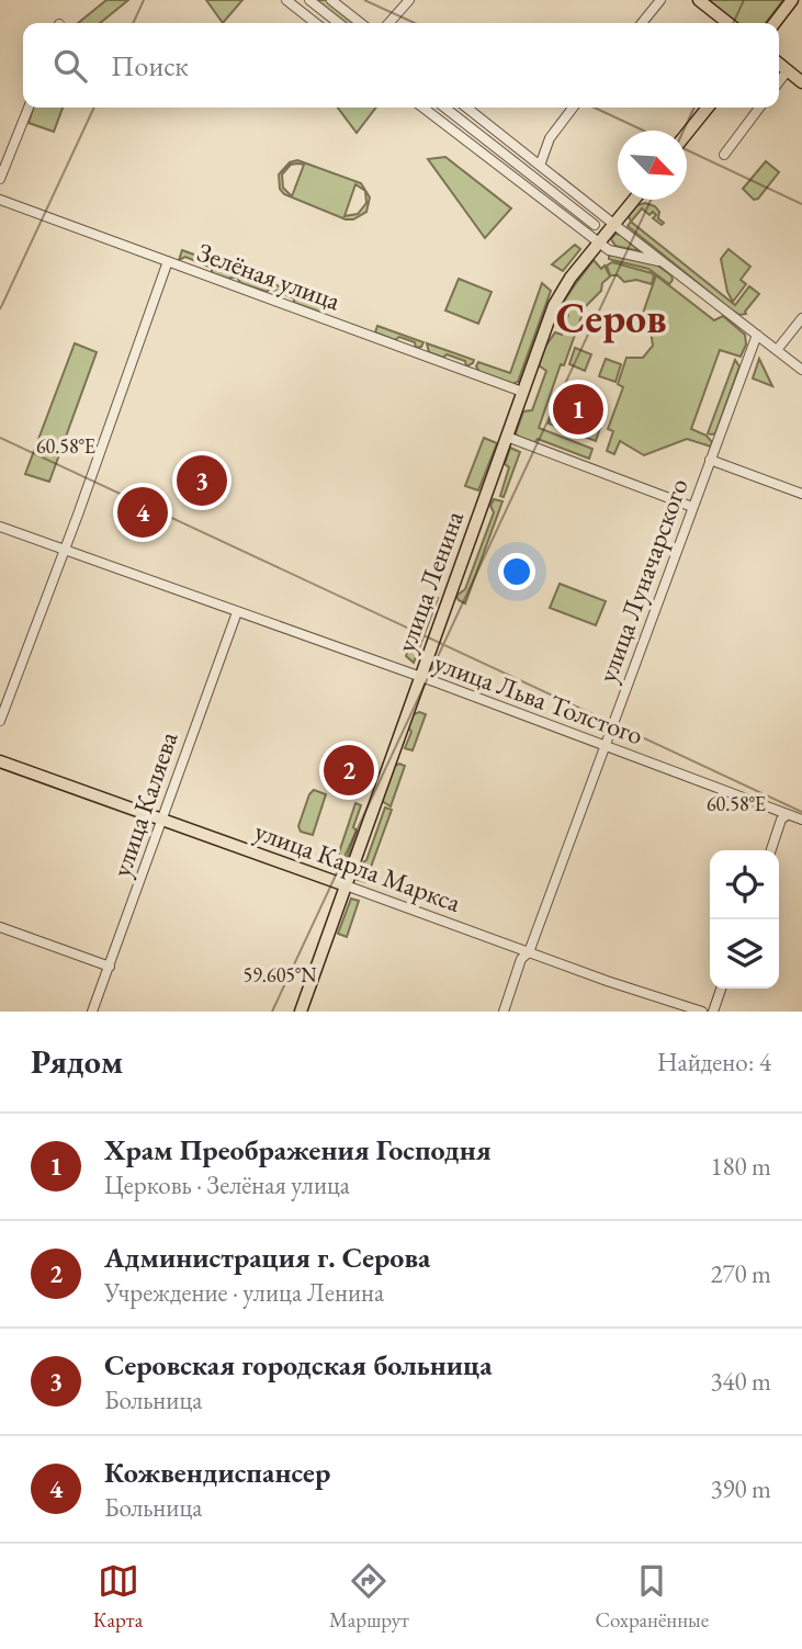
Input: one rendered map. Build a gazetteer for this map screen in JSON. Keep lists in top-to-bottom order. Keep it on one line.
{"streets":{"main road":["улица Ленина","улица Карла Маркса"],"street":["Зелёная улица","улица Луначарского","улица Льва Толстого","улица Каляева"]},"crossings":[["Зелёная улица","улица Ленина"],["улица Луначарского","улица Льва Толстого"],["улица Луначарского","улица Карла Маркса"],["улица Ленина","улица Льва Толстого"],["улица Ленина","улица Карла Маркса"],["улица Льва Толстого","улица Каляева"],["улица Каляева","улица Карла Маркса"]],"districts":["Серов"],"north":"bottom right","page":{"search":"Поиск","pins":["1","3","4","2"],"heading":["Рядом","Найдено: 4"],"list":[{"mark":"1","name":"Храм Преображения Господня","note":"Церковь · Зелёная улица","value":"180 m"},{"mark":"2","name":"Администрация г. Серова","note":"Учреждение · улица Ленина","value":"270 m"},{"mark":"3","name":"Серовская городская больница","note":"Больница","value":"340 m"},{"mark":"4","name":"Кожвендиспансер","note":"Больница","value":"390 m"}],"nav":["Карта","Маршрут","Сохранённые"]},"coordinates":["60.58°E","59.605°N"]}
